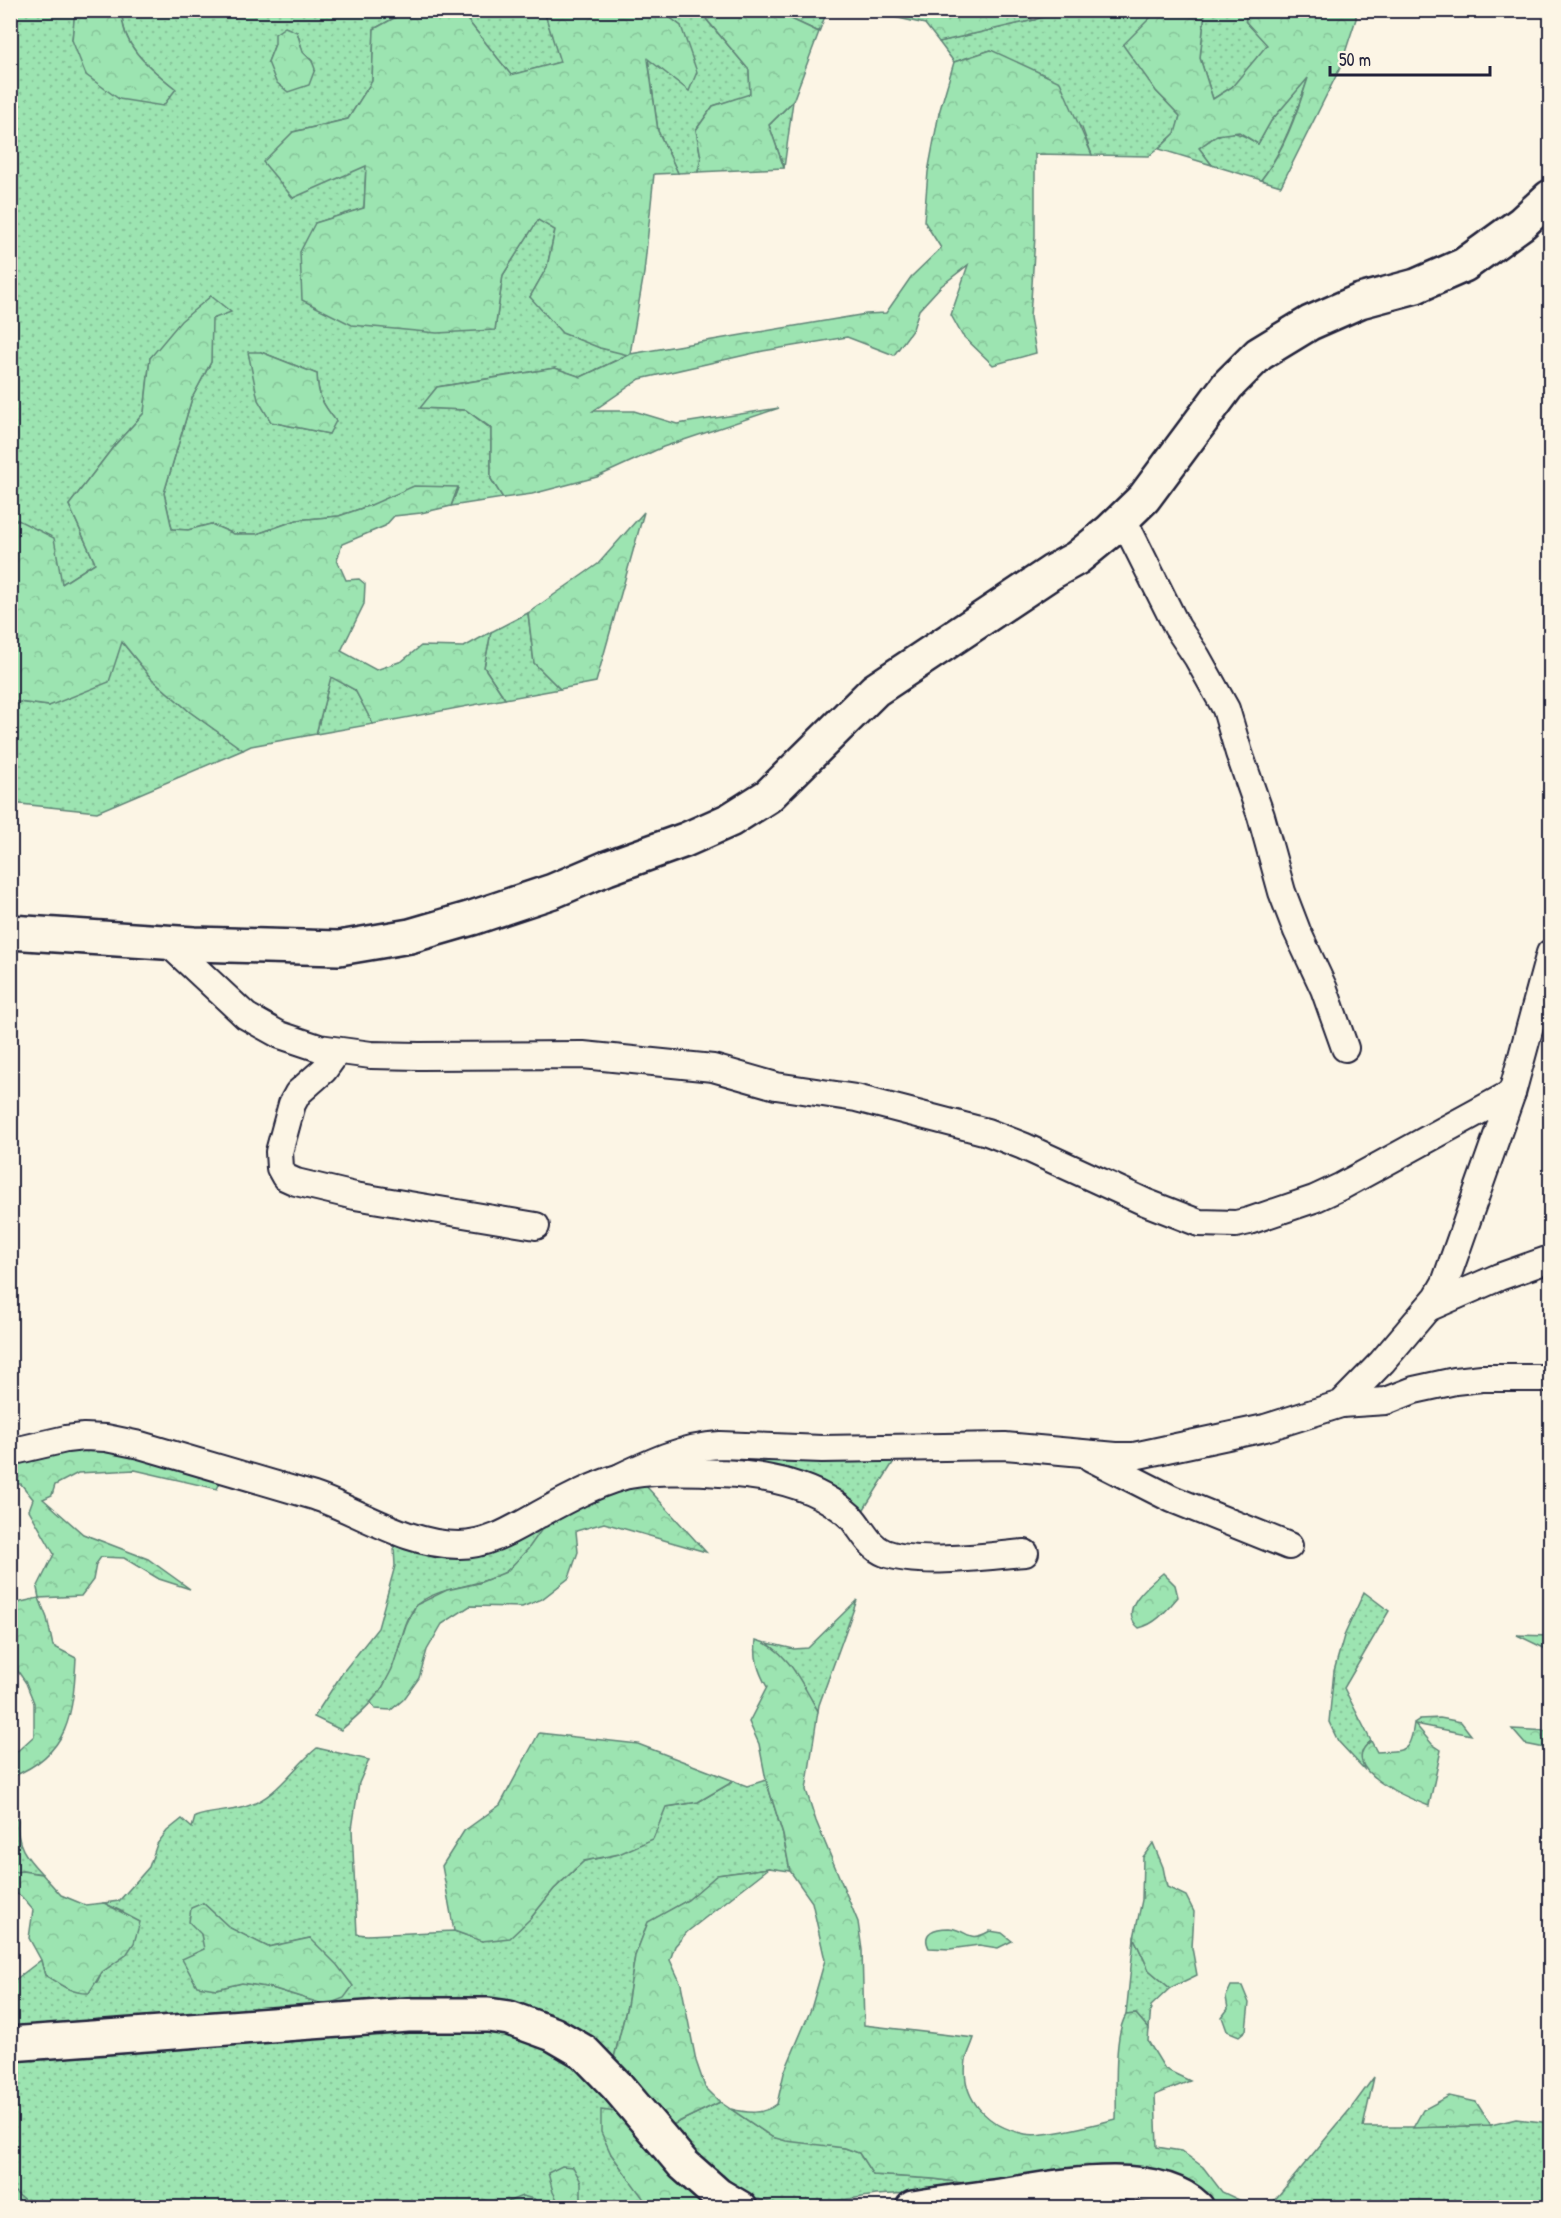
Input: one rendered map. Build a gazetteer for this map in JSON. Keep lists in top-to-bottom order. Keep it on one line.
{"scale_bar":"50 m"}
